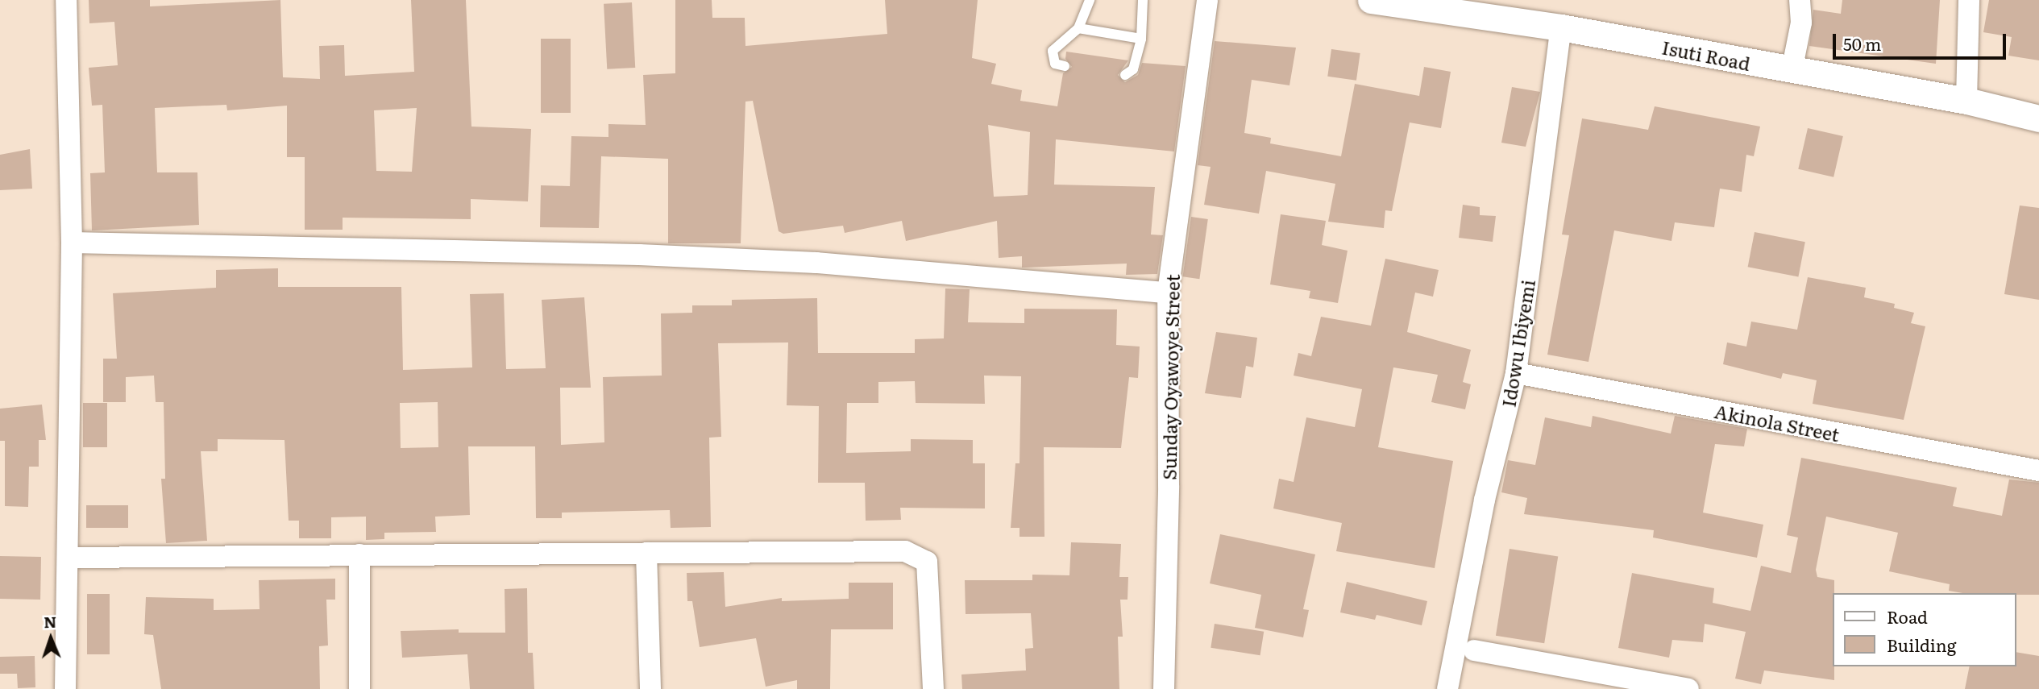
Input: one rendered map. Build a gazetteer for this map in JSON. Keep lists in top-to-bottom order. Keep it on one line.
{"streets":{"street":["Isuti Road","Idowu Ibiyemi","Sunday Oyawoye Street","Akinola Street"]},"crossings":[["Isuti Road","Idowu Ibiyemi"],["Idowu Ibiyemi","Akinola Street"]],"legend":["Road","Building"],"scale_bar":"50 m","north":"top"}
